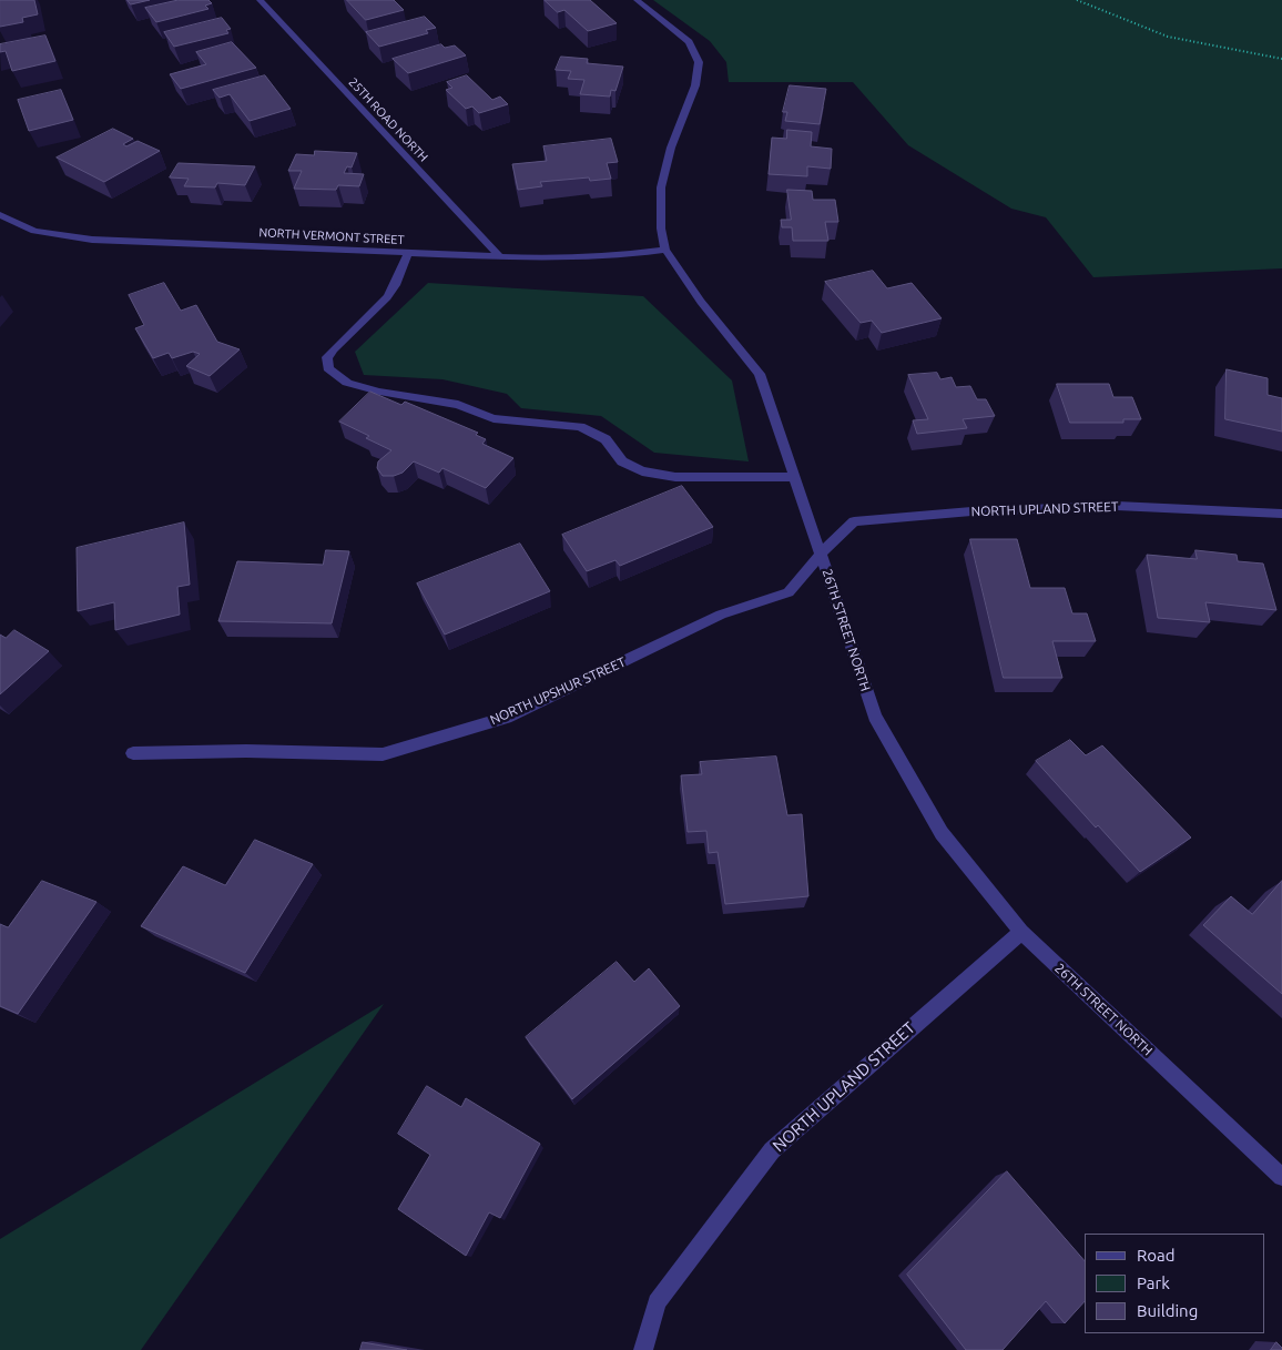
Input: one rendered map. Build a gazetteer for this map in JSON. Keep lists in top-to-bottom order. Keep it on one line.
{"streets":{"street":["25TH ROAD NORTH","NORTH VERMONT STREET","NORTH UPLAND STREET","26TH STREET NORTH","NORTH UPSHUR STREET"]},"crossings":[["25TH ROAD NORTH","NORTH VERMONT STREET"],["NORTH VERMONT STREET","26TH STREET NORTH"],["NORTH UPLAND STREET","26TH STREET NORTH"],["NORTH UPLAND STREET","NORTH UPSHUR STREET"],["26TH STREET NORTH","NORTH UPSHUR STREET"]],"legend":["Road","Park","Building"]}
